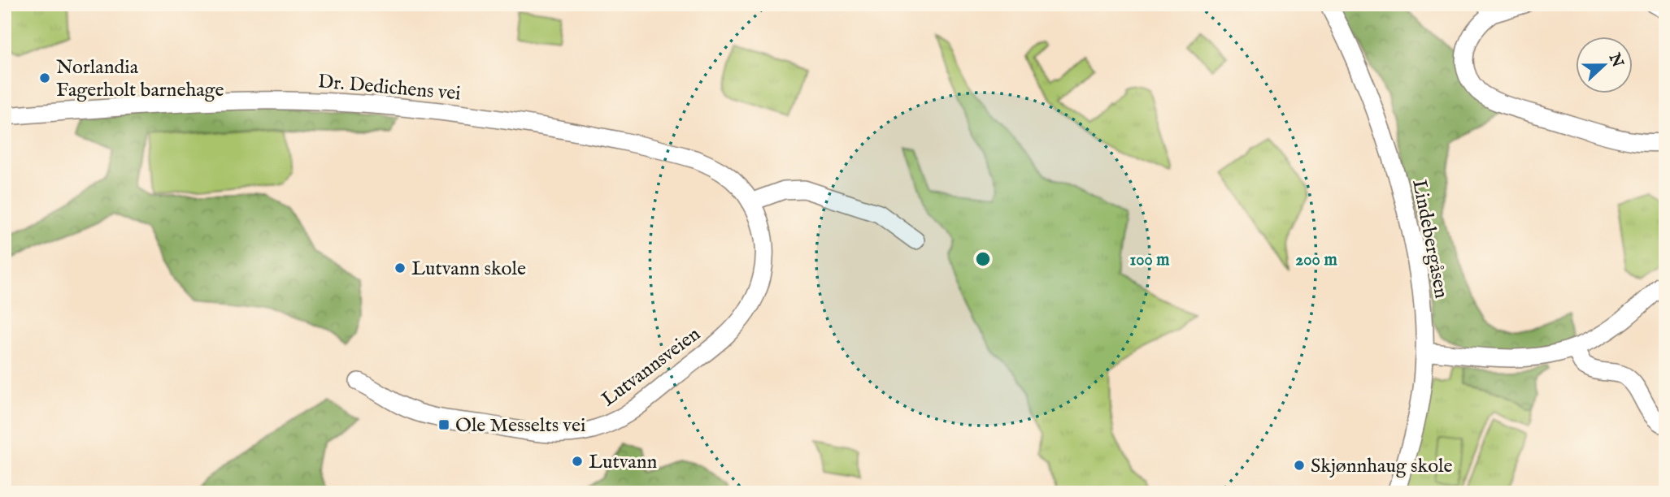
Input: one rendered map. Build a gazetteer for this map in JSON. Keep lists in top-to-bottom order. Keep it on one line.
{"streets":{"street":["Dr. Dedichens vei","Lindebergåsen","Lutvannsveien"]},"crossings":[["Dr. Dedichens vei","Lutvannsveien"]],"places":{"other":["Norlandia Fagerholt barnehage","Lutvann skole","Lutvann","Skjønnhaug skole"],"transit":["Ole Messelts vei"]},"north":"right","rings":["100 m","200 m"]}
